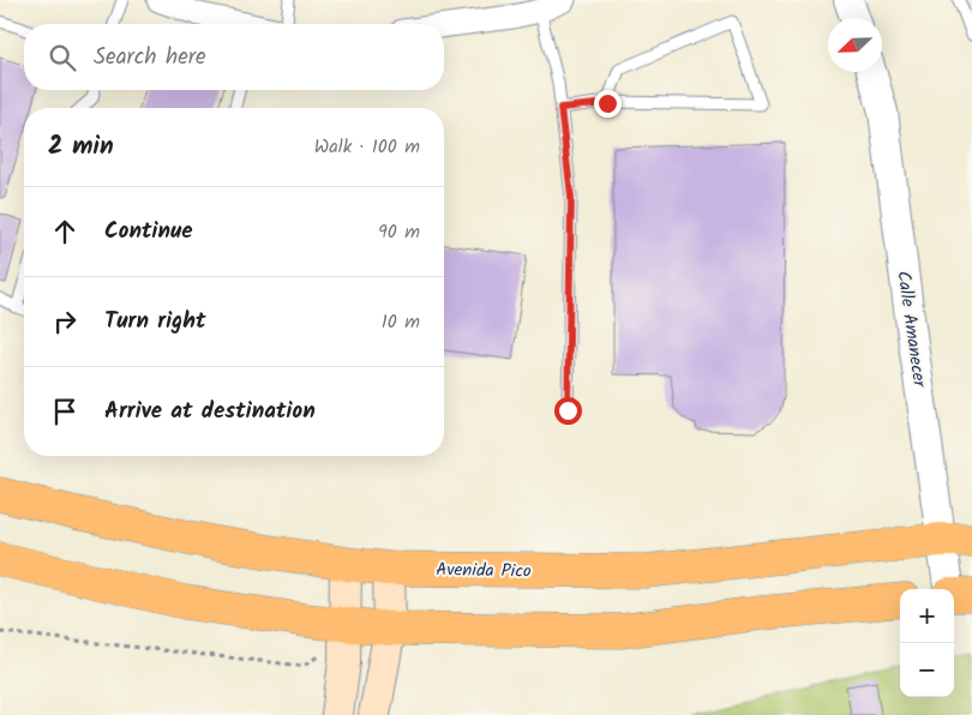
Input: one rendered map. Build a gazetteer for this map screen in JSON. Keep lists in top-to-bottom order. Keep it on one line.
{"streets":{"highway":["Avenida Pico"],"street":["Calle Amanecer"]},"crossings":[["Calle Amanecer","Avenida Pico"]],"north":"bottom left","page":{"search":"Search here","heading":["2 min","Walk · 100 m"],"list":[["Continue","90 m"],["Turn right","10 m"],"Arrive at destination"],"map_buttons":["+","−"]}}
